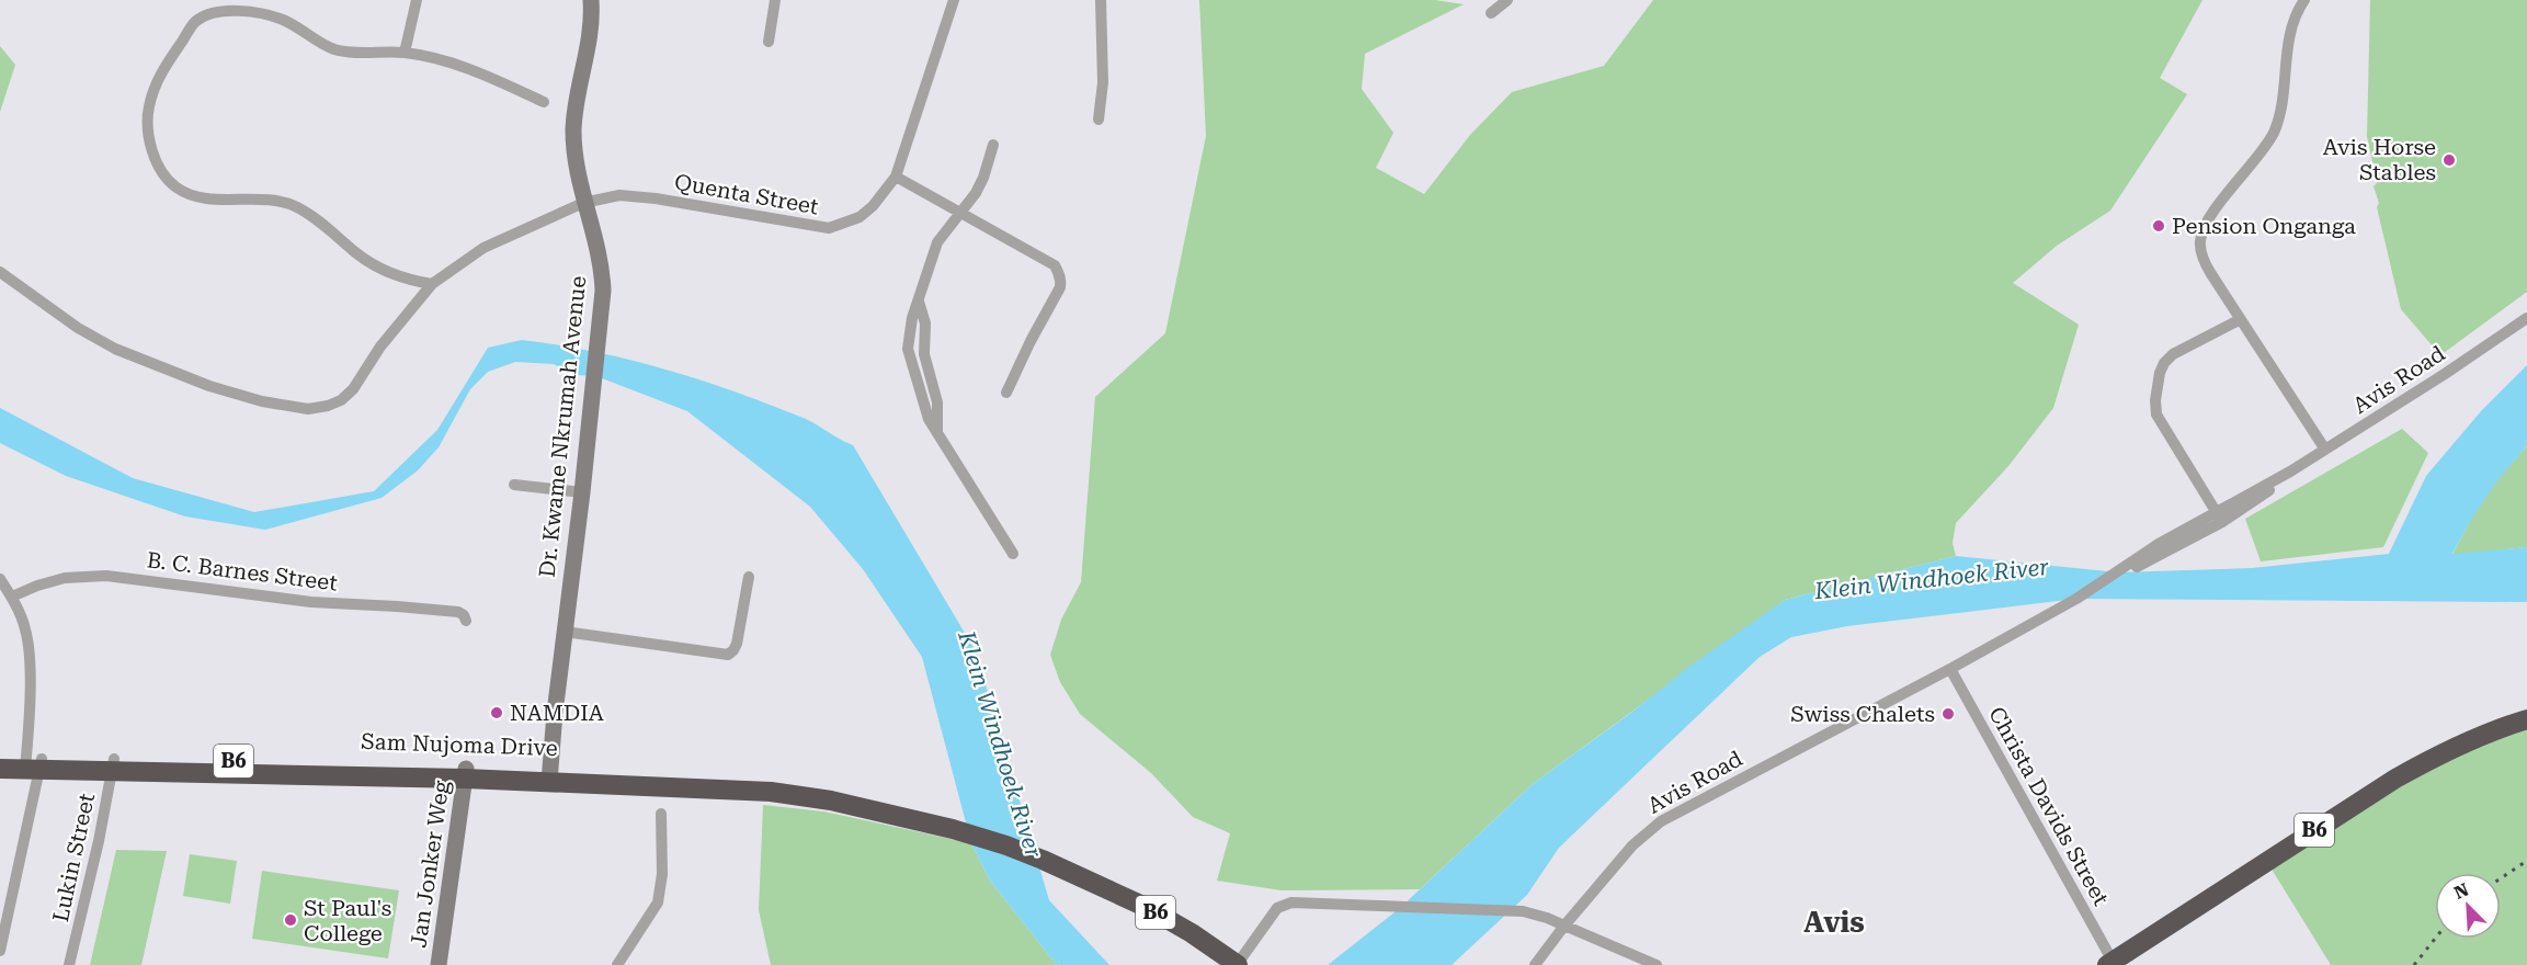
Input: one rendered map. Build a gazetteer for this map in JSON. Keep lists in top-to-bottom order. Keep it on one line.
{"streets":{"highway":["Sam Nujoma Drive","B6"],"street":["Quenta Street","Avis Road","Dr. Kwame Nkrumah Avenue","B. C. Barnes Street","Christa Davids Street","Lukin Street","Jan Jonker Weg"]},"crossings":[["Quenta Street","Dr. Kwame Nkrumah Avenue"],["Avis Road","Christa Davids Street"],["Dr. Kwame Nkrumah Avenue","Sam Nujoma Drive"],["Sam Nujoma Drive","Lukin Street"],["Sam Nujoma Drive","Jan Jonker Weg"],["B6","Christa Davids Street"]],"districts":["Avis"],"water":["Klein Windhoek River"],"places":["Avis Horse Stables","Pension Onganga","NAMDIA","Swiss Chalets","St Paul's College"],"north":"top left"}
